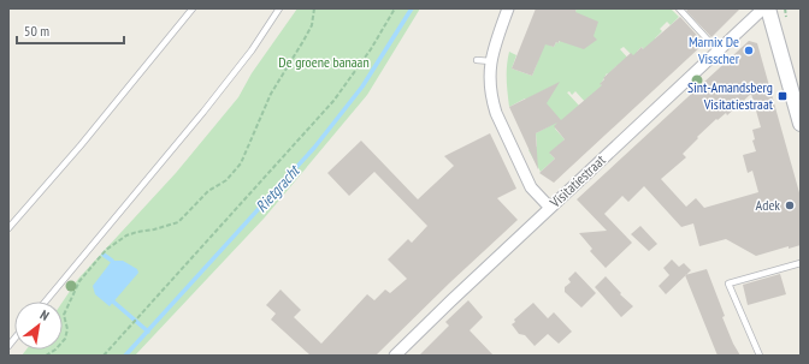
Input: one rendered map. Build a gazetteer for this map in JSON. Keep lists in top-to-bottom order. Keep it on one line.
{"streets":{"street":["Visitatiestraat"]},"water":["Rietgracht"],"parks":["De groene banaan"],"places":{"other":["Marnix De Visscher","Adek"],"transit":["Sint-Amandsberg Visitatiestraat"]},"scale_bar":"50 m","north":"top right"}
